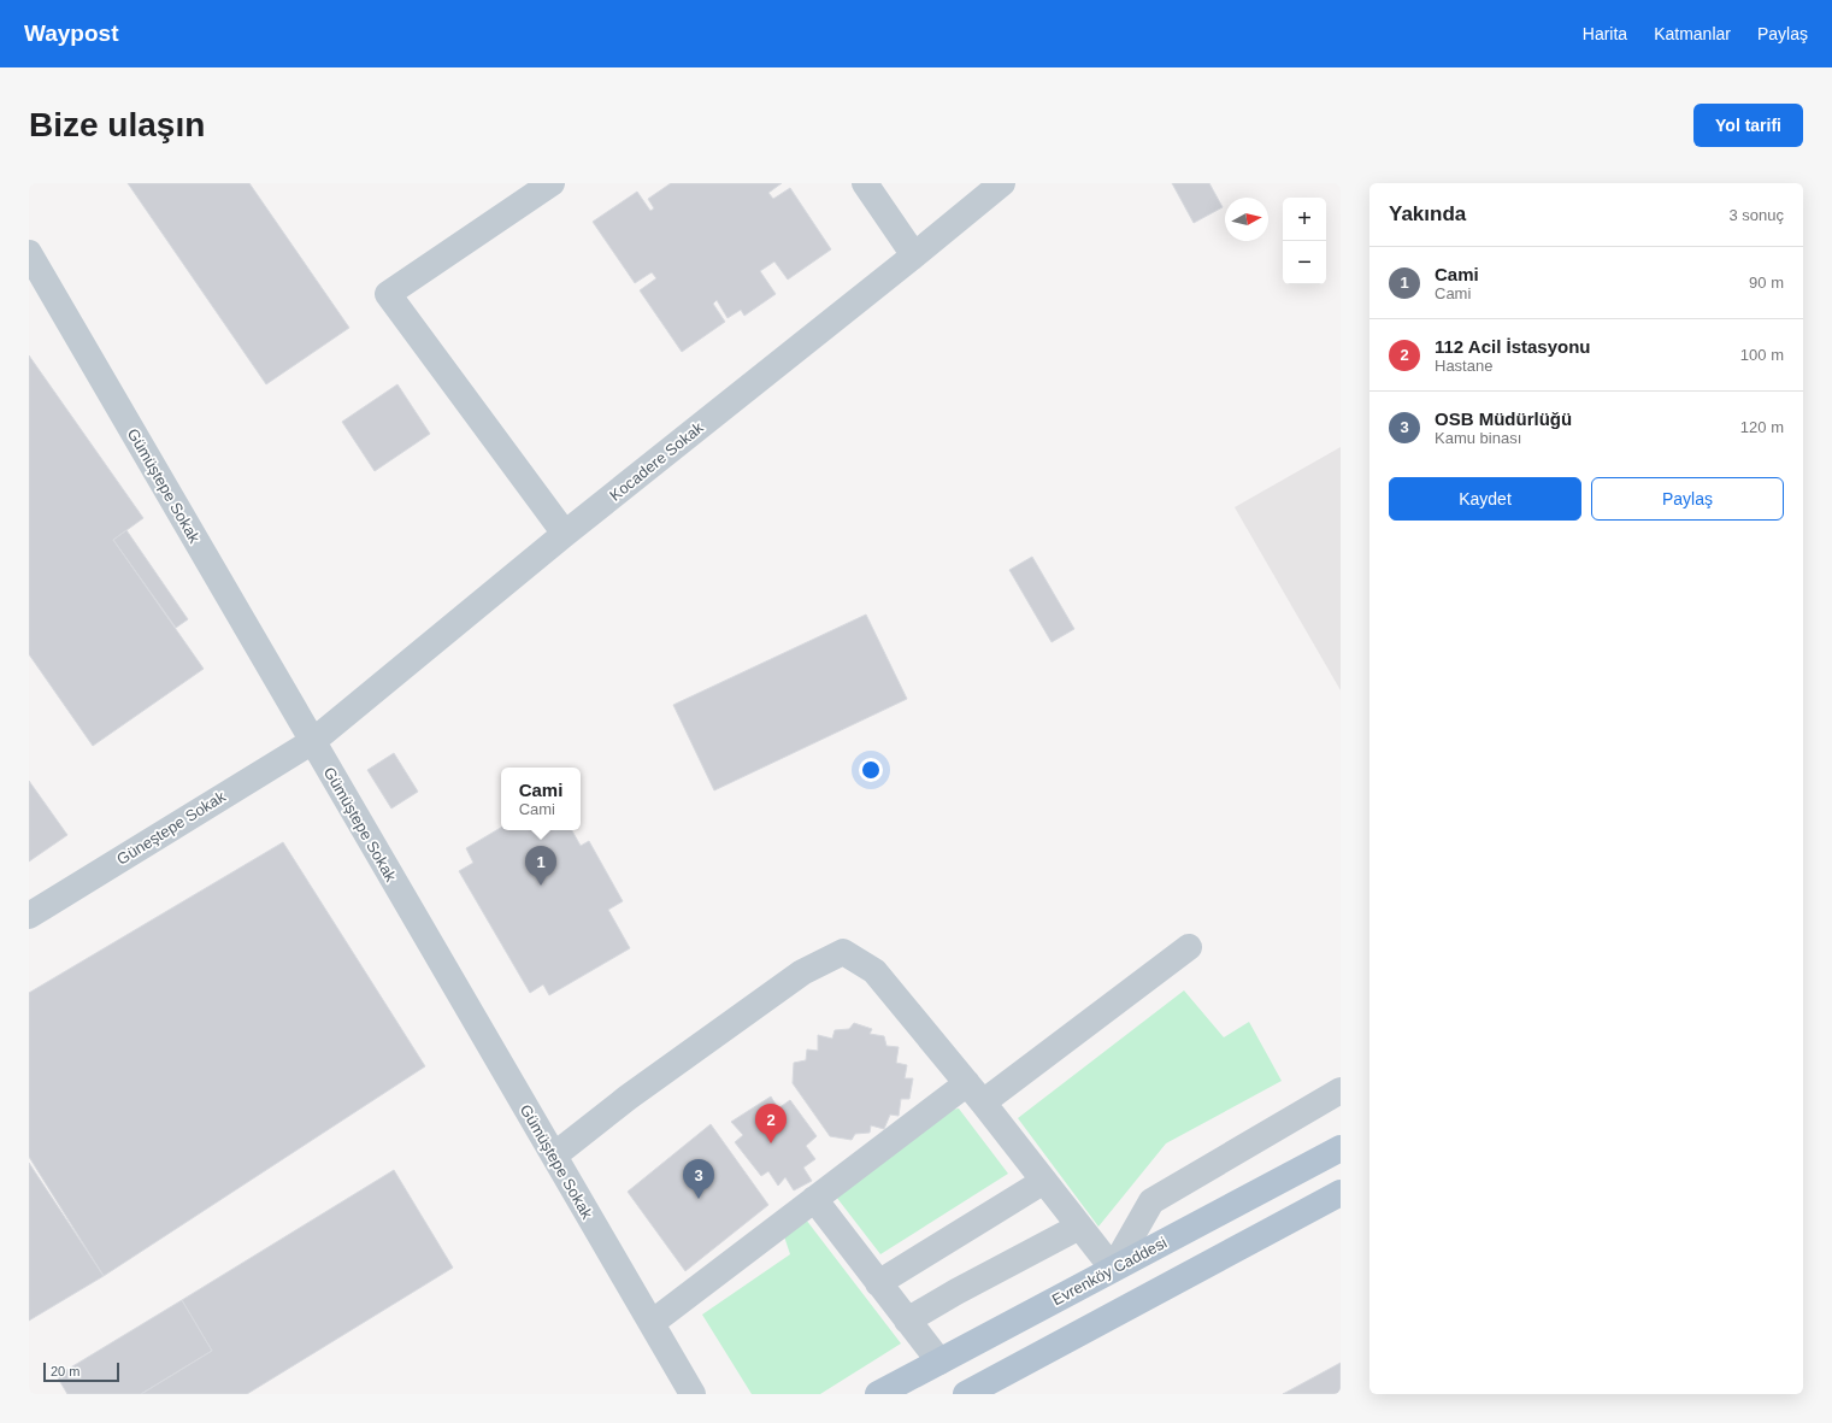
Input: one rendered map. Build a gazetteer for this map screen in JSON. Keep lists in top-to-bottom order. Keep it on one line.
{"streets":{"main road":["Evrenköy Caddesi"],"lane":["Kocadere Sokak","Gümüştepe Sokak","Güneştepe Sokak"]},"crossings":[["Kocadere Sokak","Gümüştepe Sokak"],["Kocadere Sokak","Güneştepe Sokak"],["Gümüştepe Sokak","Güneştepe Sokak"]],"scale_bar":"20 m","north":"right","page":{"header":"Waypost","nav":["Harita","Katmanlar","Paylaş"],"buttons":["Yol tarifi",["Kaydet","Paylaş"]],"title":"Bize ulaşın","heading":["Yakında","3 sonuç"],"map_buttons":["+","−"],"list":[{"mark":"1","name":"Cami","note":"Cami","value":"90 m"},{"mark":"2","name":"112 Acil İstasyonu","note":"Hastane","value":"100 m"},{"mark":"3","name":"OSB Müdürlüğü","note":"Kamu binası","value":"120 m"}],"popup":["Cami","Cami"],"pins":["1","2","3"],"scale":"20 m"}}
